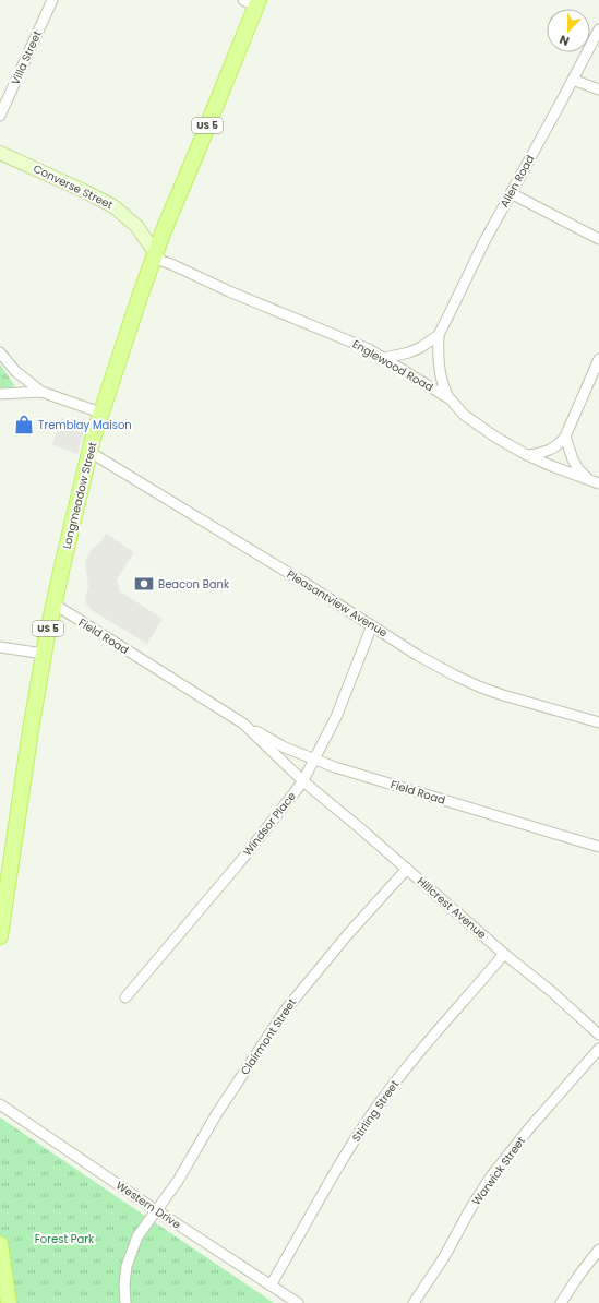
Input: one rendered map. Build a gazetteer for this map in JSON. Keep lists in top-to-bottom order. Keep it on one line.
{"streets":{"main road":["US 5","Converse Street","Longmeadow Street"],"street":["Villa Street","Allen Road","Englewood Road","Pleasantview Avenue","Field Road","Windsor Place","Hillcrest Avenue","Clairmont Street","Stirling Street","Warwick Street","Western Drive"]},"crossings":[["Allen Road","Englewood Road"],["Converse Street","Englewood Road"],["Converse Street","Longmeadow Street"],["Englewood Road","Longmeadow Street"],["Longmeadow Street","Pleasantview Avenue"],["Longmeadow Street","Field Road"],["Pleasantview Avenue","Windsor Place"],["Field Road","Windsor Place"],["Field Road","Hillcrest Avenue"],["Windsor Place","Hillcrest Avenue"],["Hillcrest Avenue","Clairmont Street"],["Hillcrest Avenue","Stirling Street"],["Clairmont Street","Western Drive"],["Stirling Street","Western Drive"]],"parks":["Forest Park"],"places":{"shop":["Tremblay Maison"],"bank":["Beacon Bank"]},"north":"bottom"}
